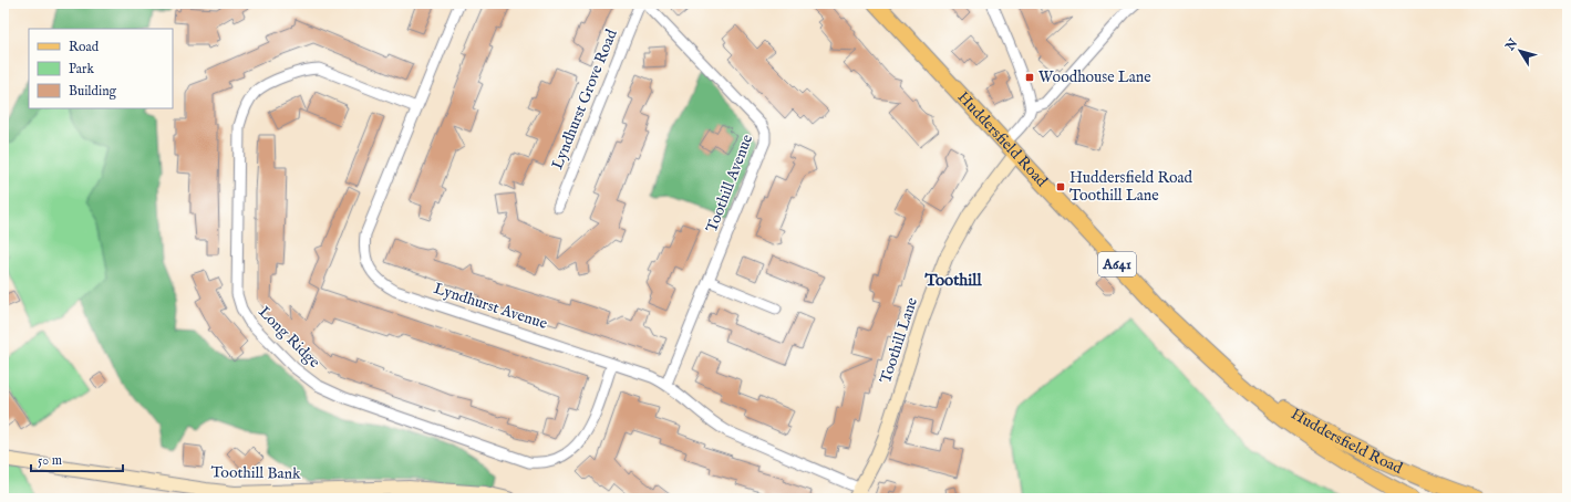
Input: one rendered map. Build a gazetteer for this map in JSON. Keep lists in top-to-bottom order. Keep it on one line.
{"streets":{"main road":["Huddersfield Road","A641"],"street":["Lyndhurst Grove Road","Toothill Avenue","Lyndhurst Avenue","Long Ridge","Toothill Lane","Toothill Bank"]},"crossings":[["Huddersfield Road","Toothill Lane"],["Toothill Avenue","Lyndhurst Avenue"],["Lyndhurst Avenue","Long Ridge"],["Lyndhurst Avenue","Toothill Lane"]],"districts":["Toothill"],"places":{"transit":["Woodhouse Lane","Huddersfield Road Toothill Lane"]},"legend":["Road","Park","Building"],"scale_bar":"50 m","north":"top left"}
